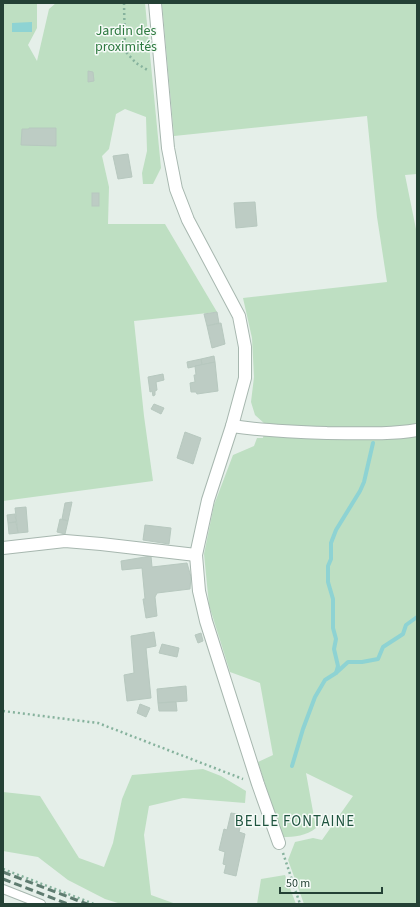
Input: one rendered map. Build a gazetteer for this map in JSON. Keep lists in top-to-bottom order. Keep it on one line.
{"districts":["BELLE FONTAINE"],"parks":["Jardin des proximités"],"scale_bar":"50 m"}
